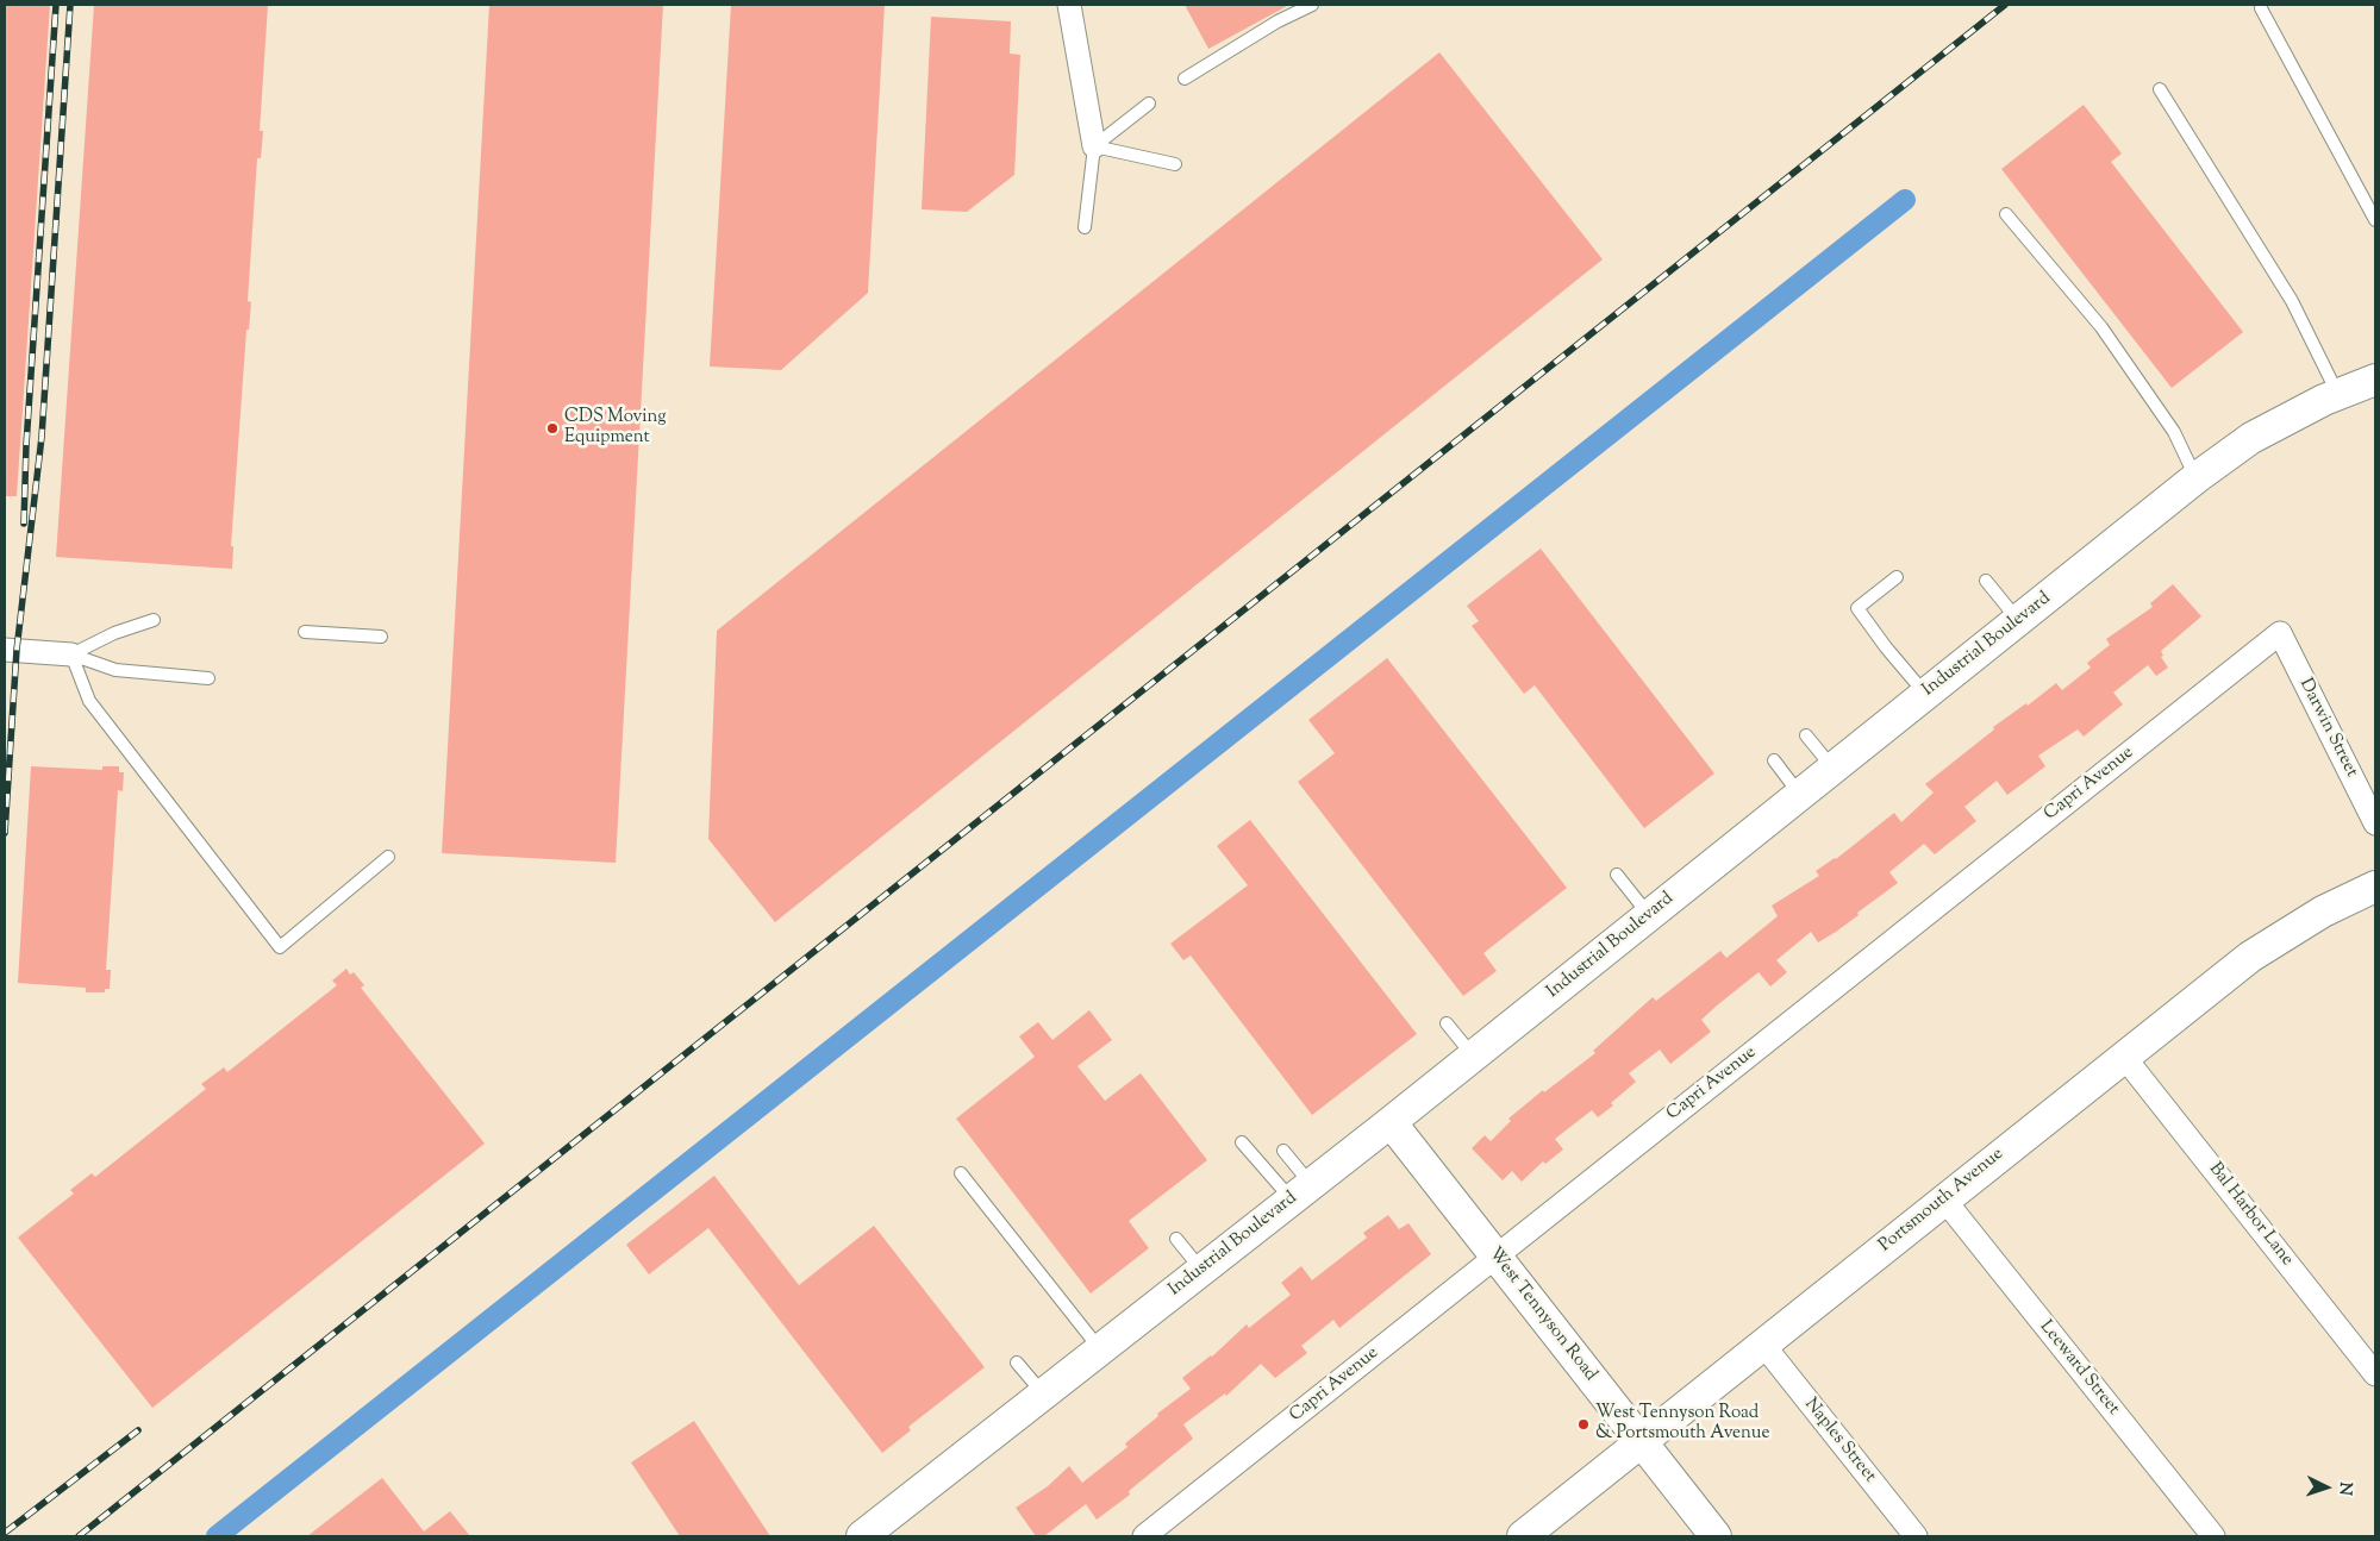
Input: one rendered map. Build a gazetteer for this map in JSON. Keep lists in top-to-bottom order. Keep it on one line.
{"streets":{"main road":["Industrial Boulevard","Portsmouth Avenue","West Tennyson Road"],"street":["Darwin Street","Capri Avenue","Bal Harbor Lane","Leeward Street","Naples Street"]},"crossings":[["Industrial Boulevard","West Tennyson Road"],["Darwin Street","Capri Avenue"],["Capri Avenue","West Tennyson Road"],["Portsmouth Avenue","Bal Harbor Lane"],["Portsmouth Avenue","West Tennyson Road"],["Portsmouth Avenue","Leeward Street"],["Portsmouth Avenue","Naples Street"]],"places":["CDS Moving Equipment","West Tennyson Road & Portsmouth Avenue"],"north":"right"}
